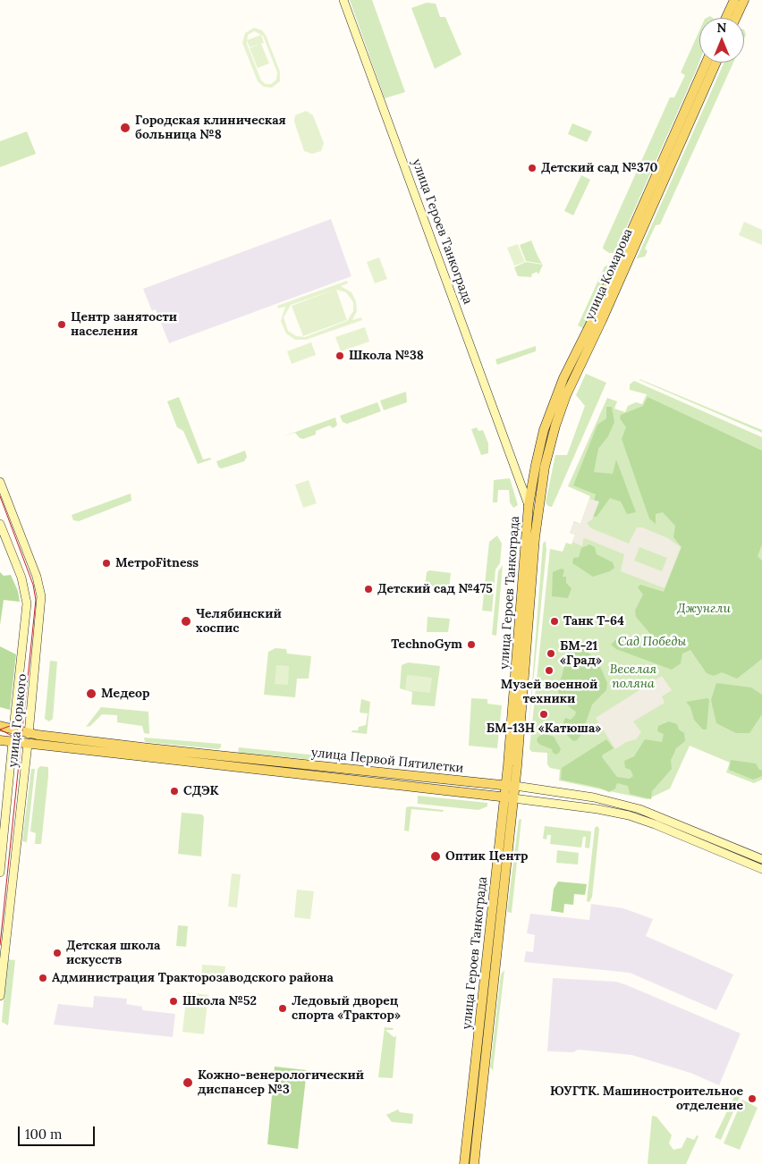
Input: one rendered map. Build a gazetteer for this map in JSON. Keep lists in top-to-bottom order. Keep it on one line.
{"streets":{"main road":["улица Героев Танкограда","улица Комарова","улица Горького","улица Первой Пятилетки"]},"crossings":[["улица Героев Танкограда","улица Комарова"],["улица Героев Танкограда","улица Первой Пятилетки"],["улица Горького","улица Первой Пятилетки"]],"parks":["Джунгли","Сад Победы","Веселая поляна"],"places":["Городская клиническая больница №8","Детский сад №370","Центр занятости населения","Школа №38","МетроFitness","Детский сад №475","Челябинский хоспис","Танк Т-64","TechnoGym","БМ-21 «Град»","Музей военной техники","Медеор","БМ-13Н «Катюша»","СДЭК","Оптик Центр","Детская школа искусств","Администрация Тракторозаводского района","Школа №52","Ледовый дворец спорта «Трактор»","Кожно-венерологический диспансер №3","ЮУГТК. Машиностроительное отделение"],"scale_bar":"100 m","north":"top"}
